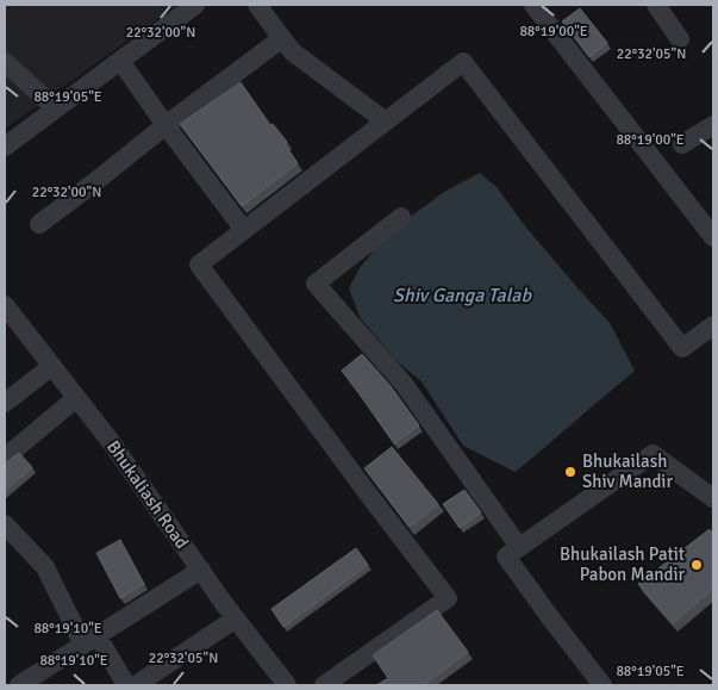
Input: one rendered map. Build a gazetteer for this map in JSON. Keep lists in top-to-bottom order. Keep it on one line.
{"streets":{"street":["Bhukaliash Road"]},"water":["Shiv Ganga Talab"],"places":["Bhukailash Shiv Mandir","Bhukailash Patit Pabon Mandir"],"coordinates":["88°19'00\"E","22°32'00\"N","22°32'05\"N","88°19'05\"E","88°19'10\"E"]}
